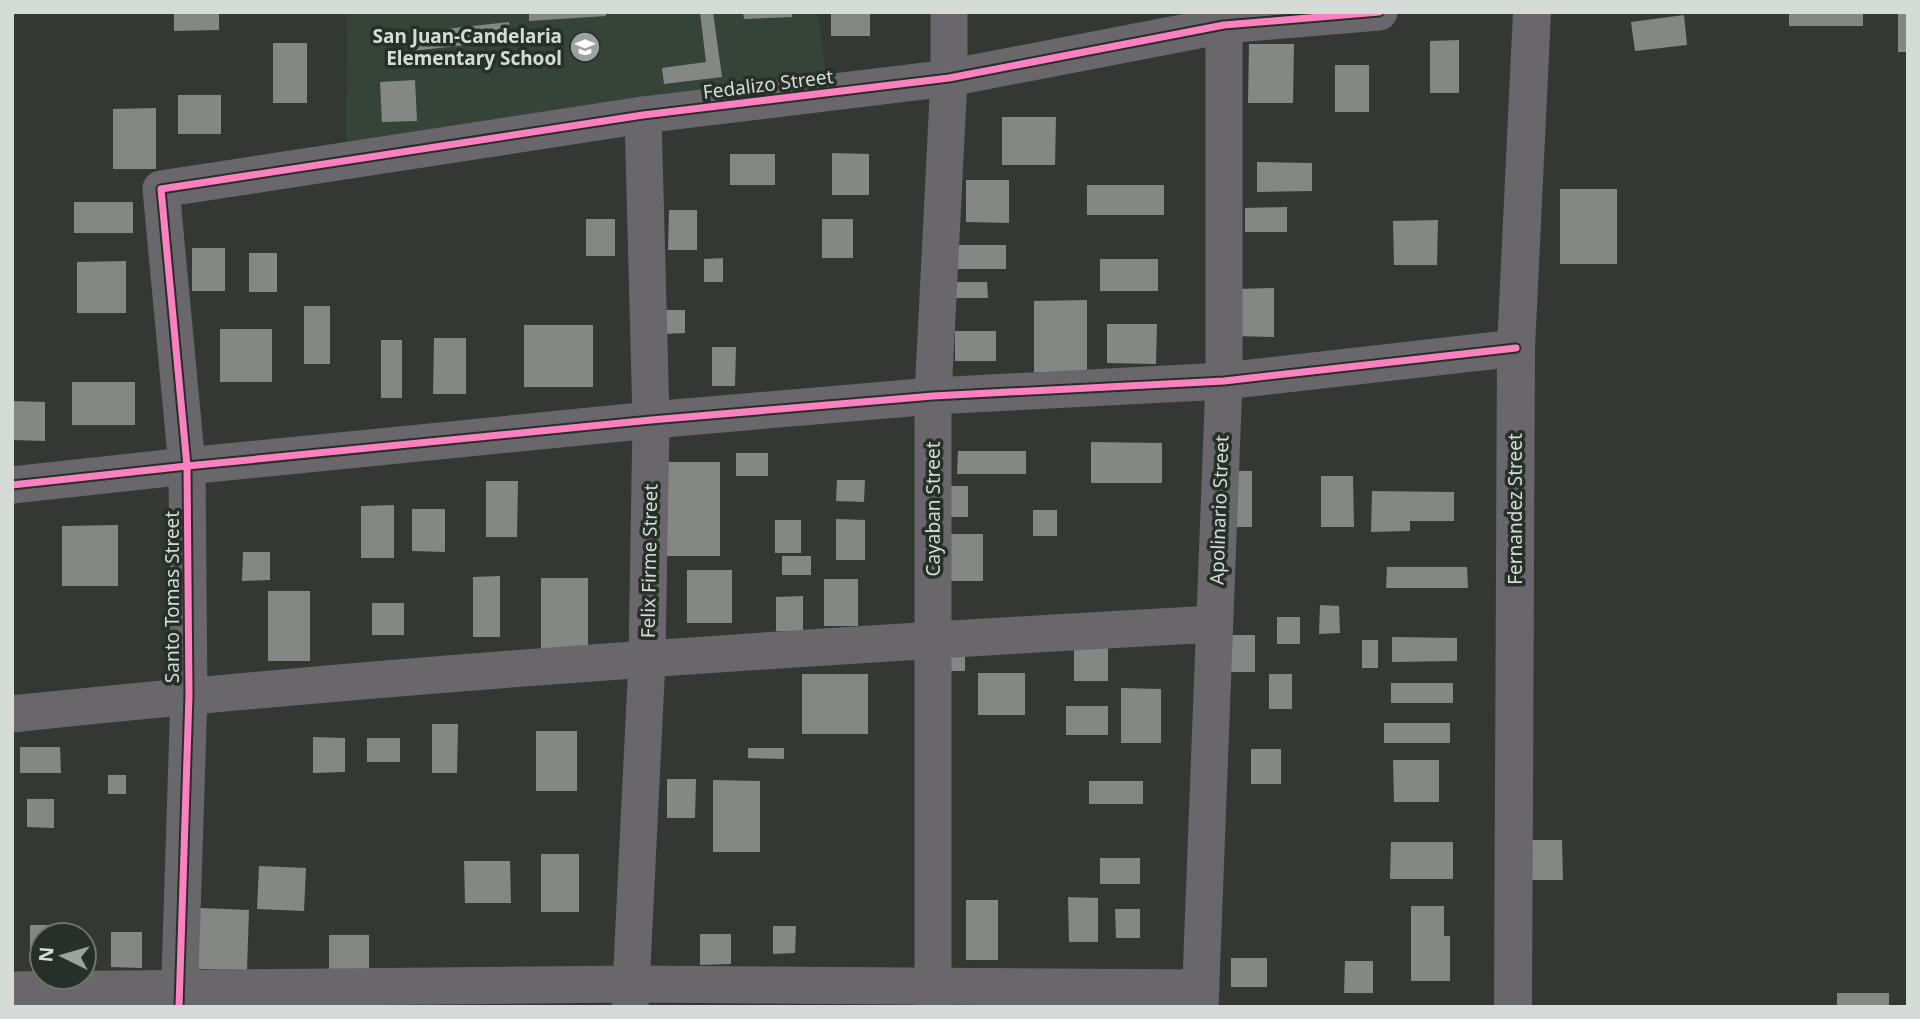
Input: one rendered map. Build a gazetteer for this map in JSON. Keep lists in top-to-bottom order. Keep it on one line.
{"streets":{"street":["Fedalizo Street","Cayaban Street","Fernandez Street","Apolinario Street","Felix Firme Street","Santo Tomas Street"]},"crossings":[["Fedalizo Street","Cayaban Street"],["Fedalizo Street","Apolinario Street"],["Fedalizo Street","Felix Firme Street"],["Fedalizo Street","Santo Tomas Street"]],"places":{"school or university":["San Juan-Candelaria Elementary School"]},"north":"left"}
